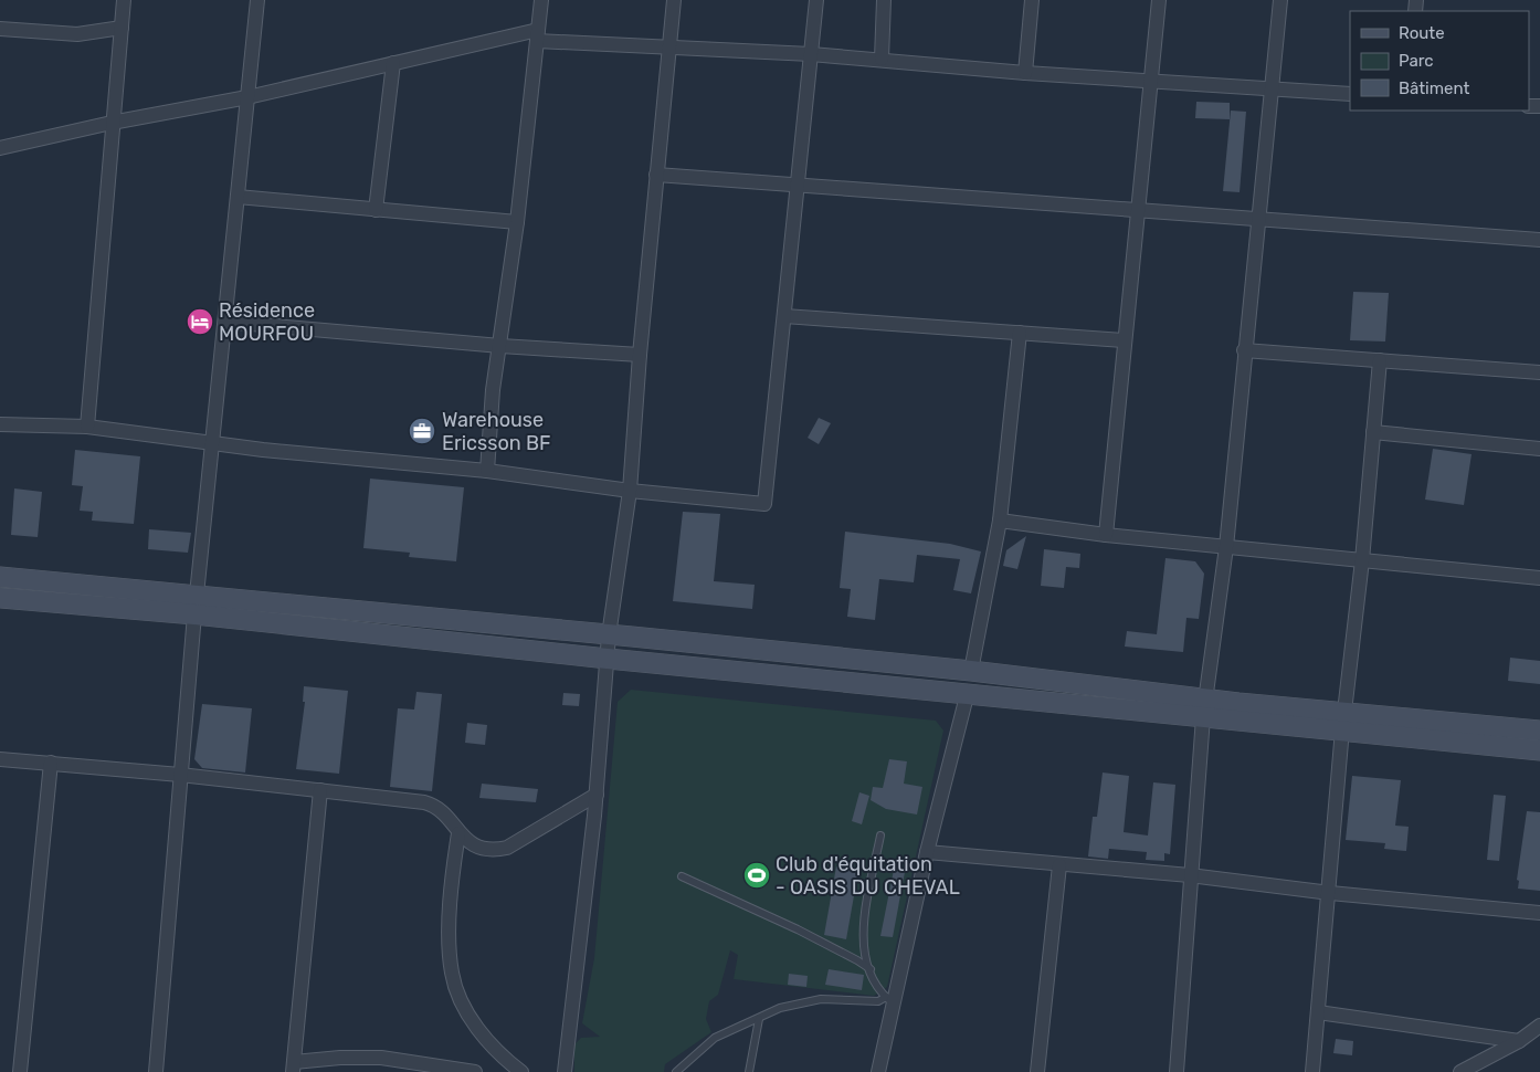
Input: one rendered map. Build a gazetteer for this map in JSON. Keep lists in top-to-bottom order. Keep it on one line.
{"places":{"hotel":["Résidence MOURFOU"],"office":["Warehouse Ericsson BF"],"sports":["Club d'équitation - OASIS DU CHEVAL"]},"legend":["Route","Parc","Bâtiment"]}
